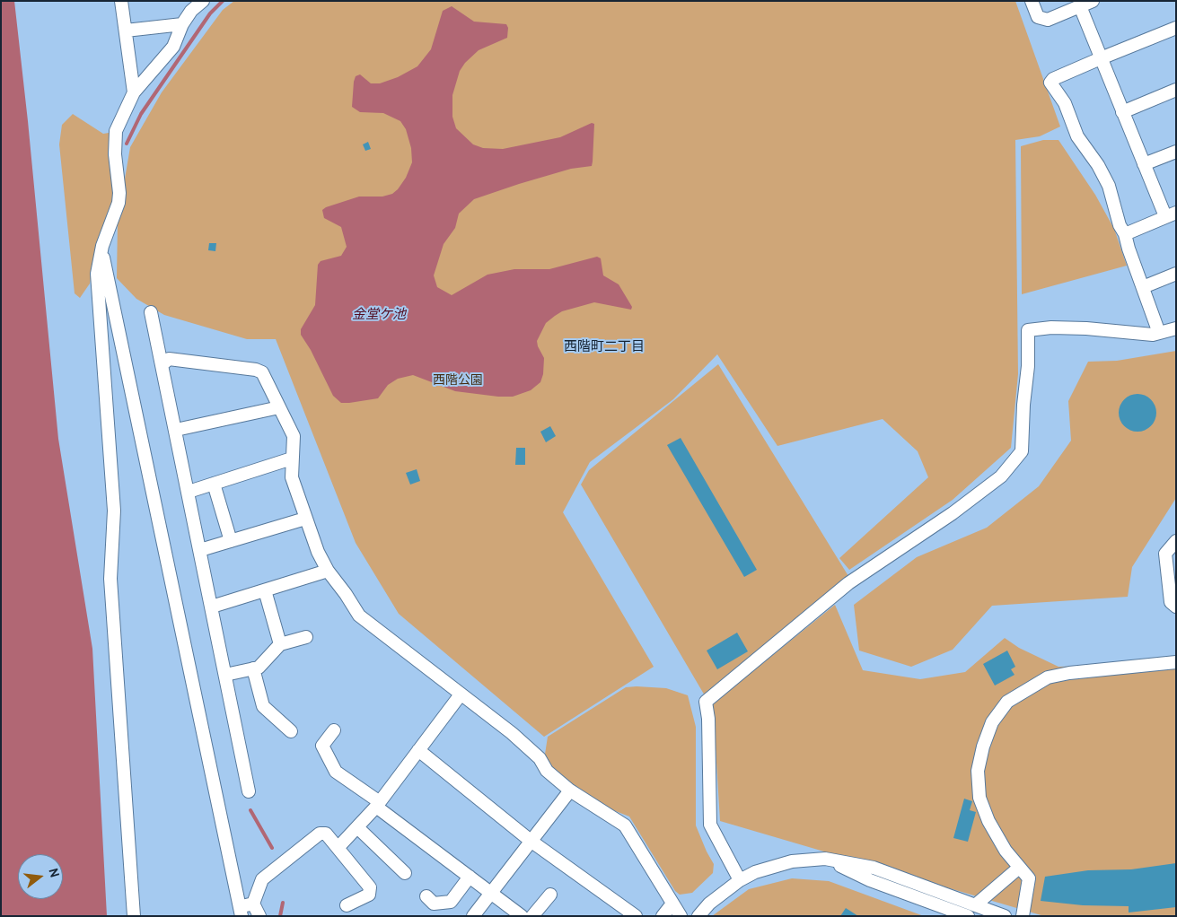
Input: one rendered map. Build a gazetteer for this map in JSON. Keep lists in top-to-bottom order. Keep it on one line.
{"districts":["西階町二丁目"],"water":["金堂ケ池"],"parks":["西階公園"],"north":"right"}
